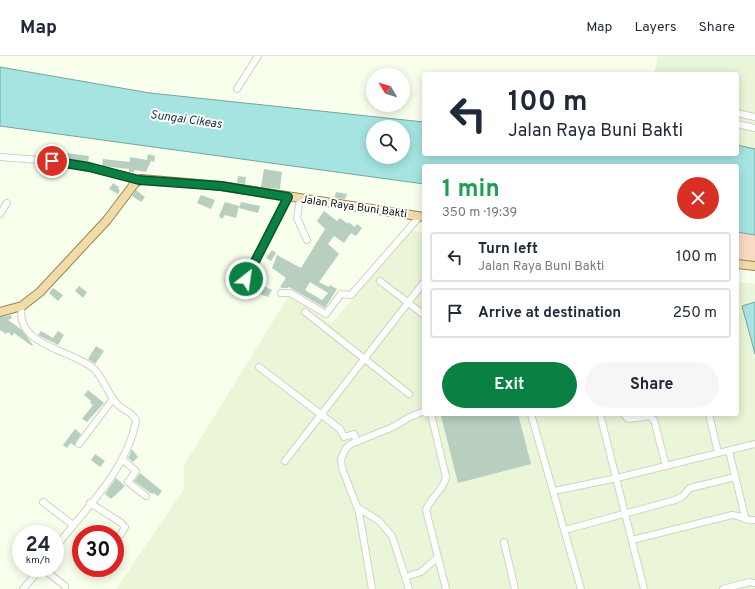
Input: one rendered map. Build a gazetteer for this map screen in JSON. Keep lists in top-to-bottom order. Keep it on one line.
{"streets":{"main road":["Jalan Raya Buni Bakti"]},"water":["Sungai Cikeas"],"north":"top left","page":{"header":"Map","nav":["Map","Layers","Share"],"turn":["100 m","Jalan Raya Buni Bakti"],"heading":["1 min","350 m · 19:39"],"list":[{"name":"Turn left","note":"Jalan Raya Buni Bakti","value":"100 m"},{"name":"Arrive at destination","value":"250 m"}],"buttons":["Exit","Share"],"speed":"24 km/h","limit":"30"}}
